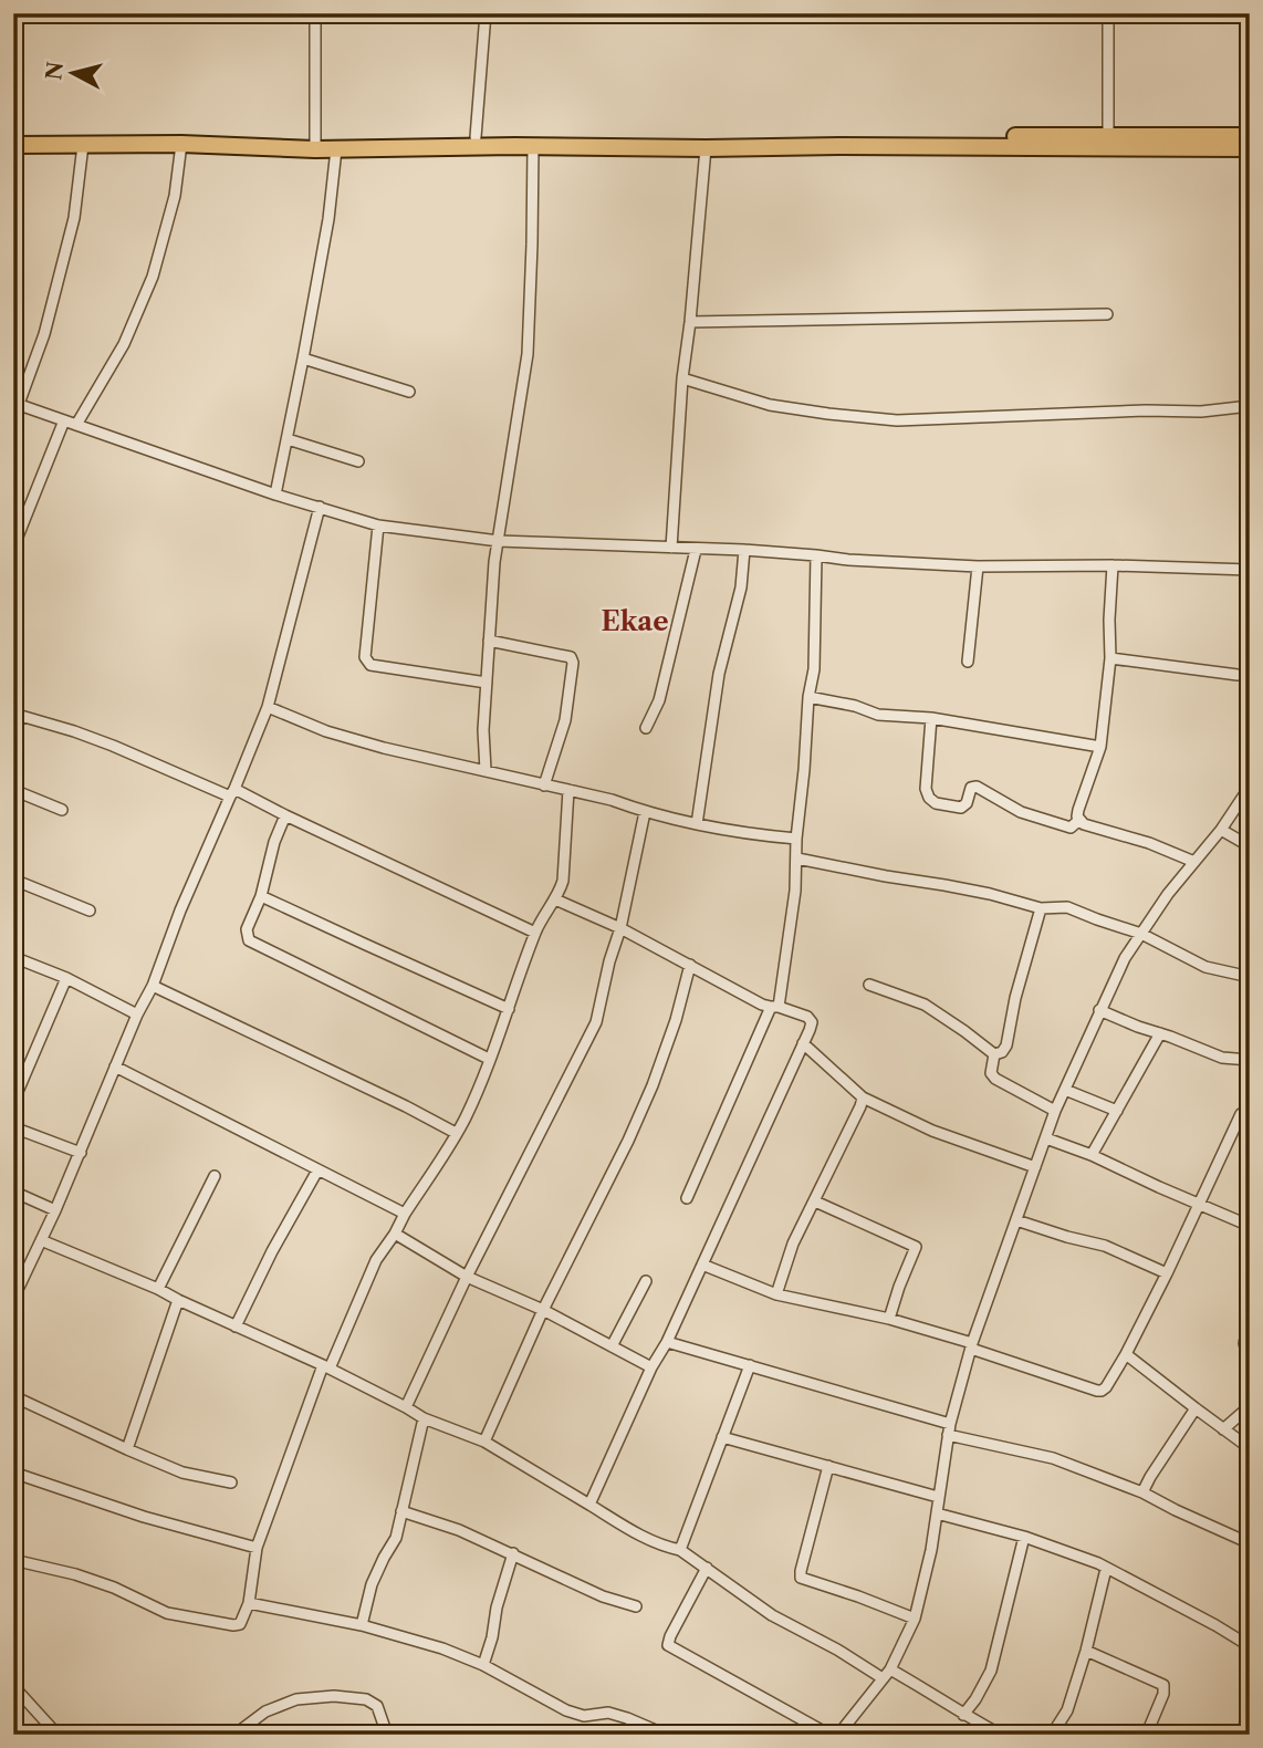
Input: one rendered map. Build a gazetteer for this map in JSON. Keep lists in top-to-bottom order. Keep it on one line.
{"districts":["Ekae"],"north":"left"}
